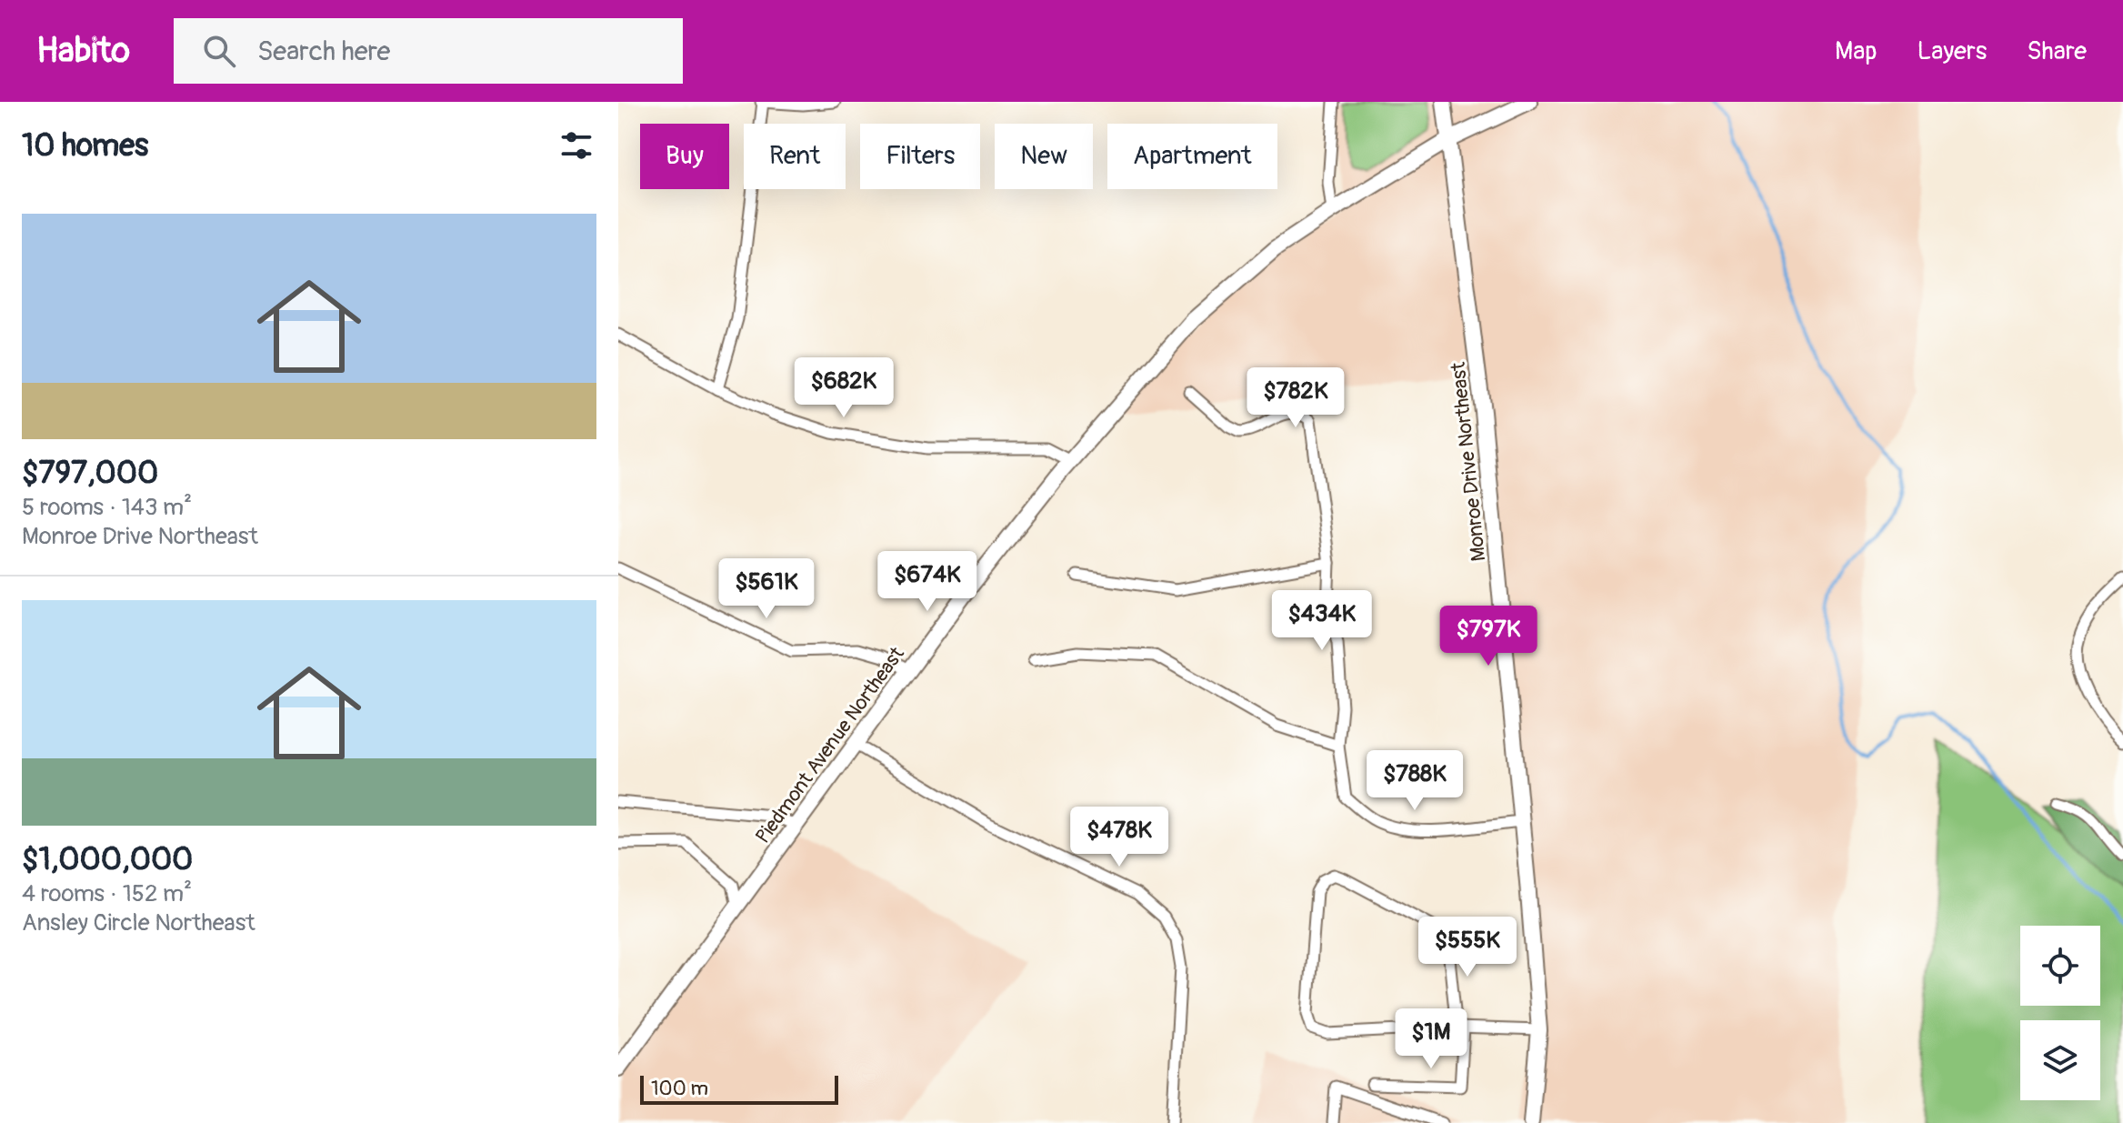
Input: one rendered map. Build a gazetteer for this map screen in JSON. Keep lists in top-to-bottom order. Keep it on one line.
{"streets":{"main road":["Monroe Drive Northeast","Piedmont Avenue Northeast"]},"crossings":[["Monroe Drive Northeast","Piedmont Avenue Northeast"]],"scale_bar":"100 m","page":{"header":"Habito","search":"Search here","nav":["Map","Layers","Share"],"heading":"10 homes","chip":["Buy","Rent","Filters","New","Apartment"],"list":[{"name":"$797,000","note":"5 rooms · 143 m² · Monroe Drive Northeast"},{"name":"$1,000,000","note":"4 rooms · 152 m² · Ansley Circle Northeast"}],"price":["$682K","$782K","$674K","$561K","$434K","$797K","$788K","$478K","$555K","$1M"],"scale":"100 m"}}
